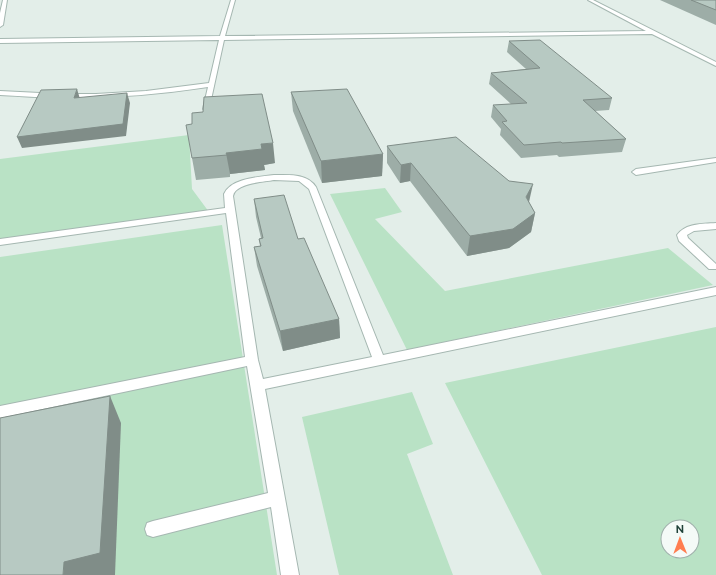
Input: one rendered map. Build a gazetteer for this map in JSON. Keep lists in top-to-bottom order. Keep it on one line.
{"north":"top"}
